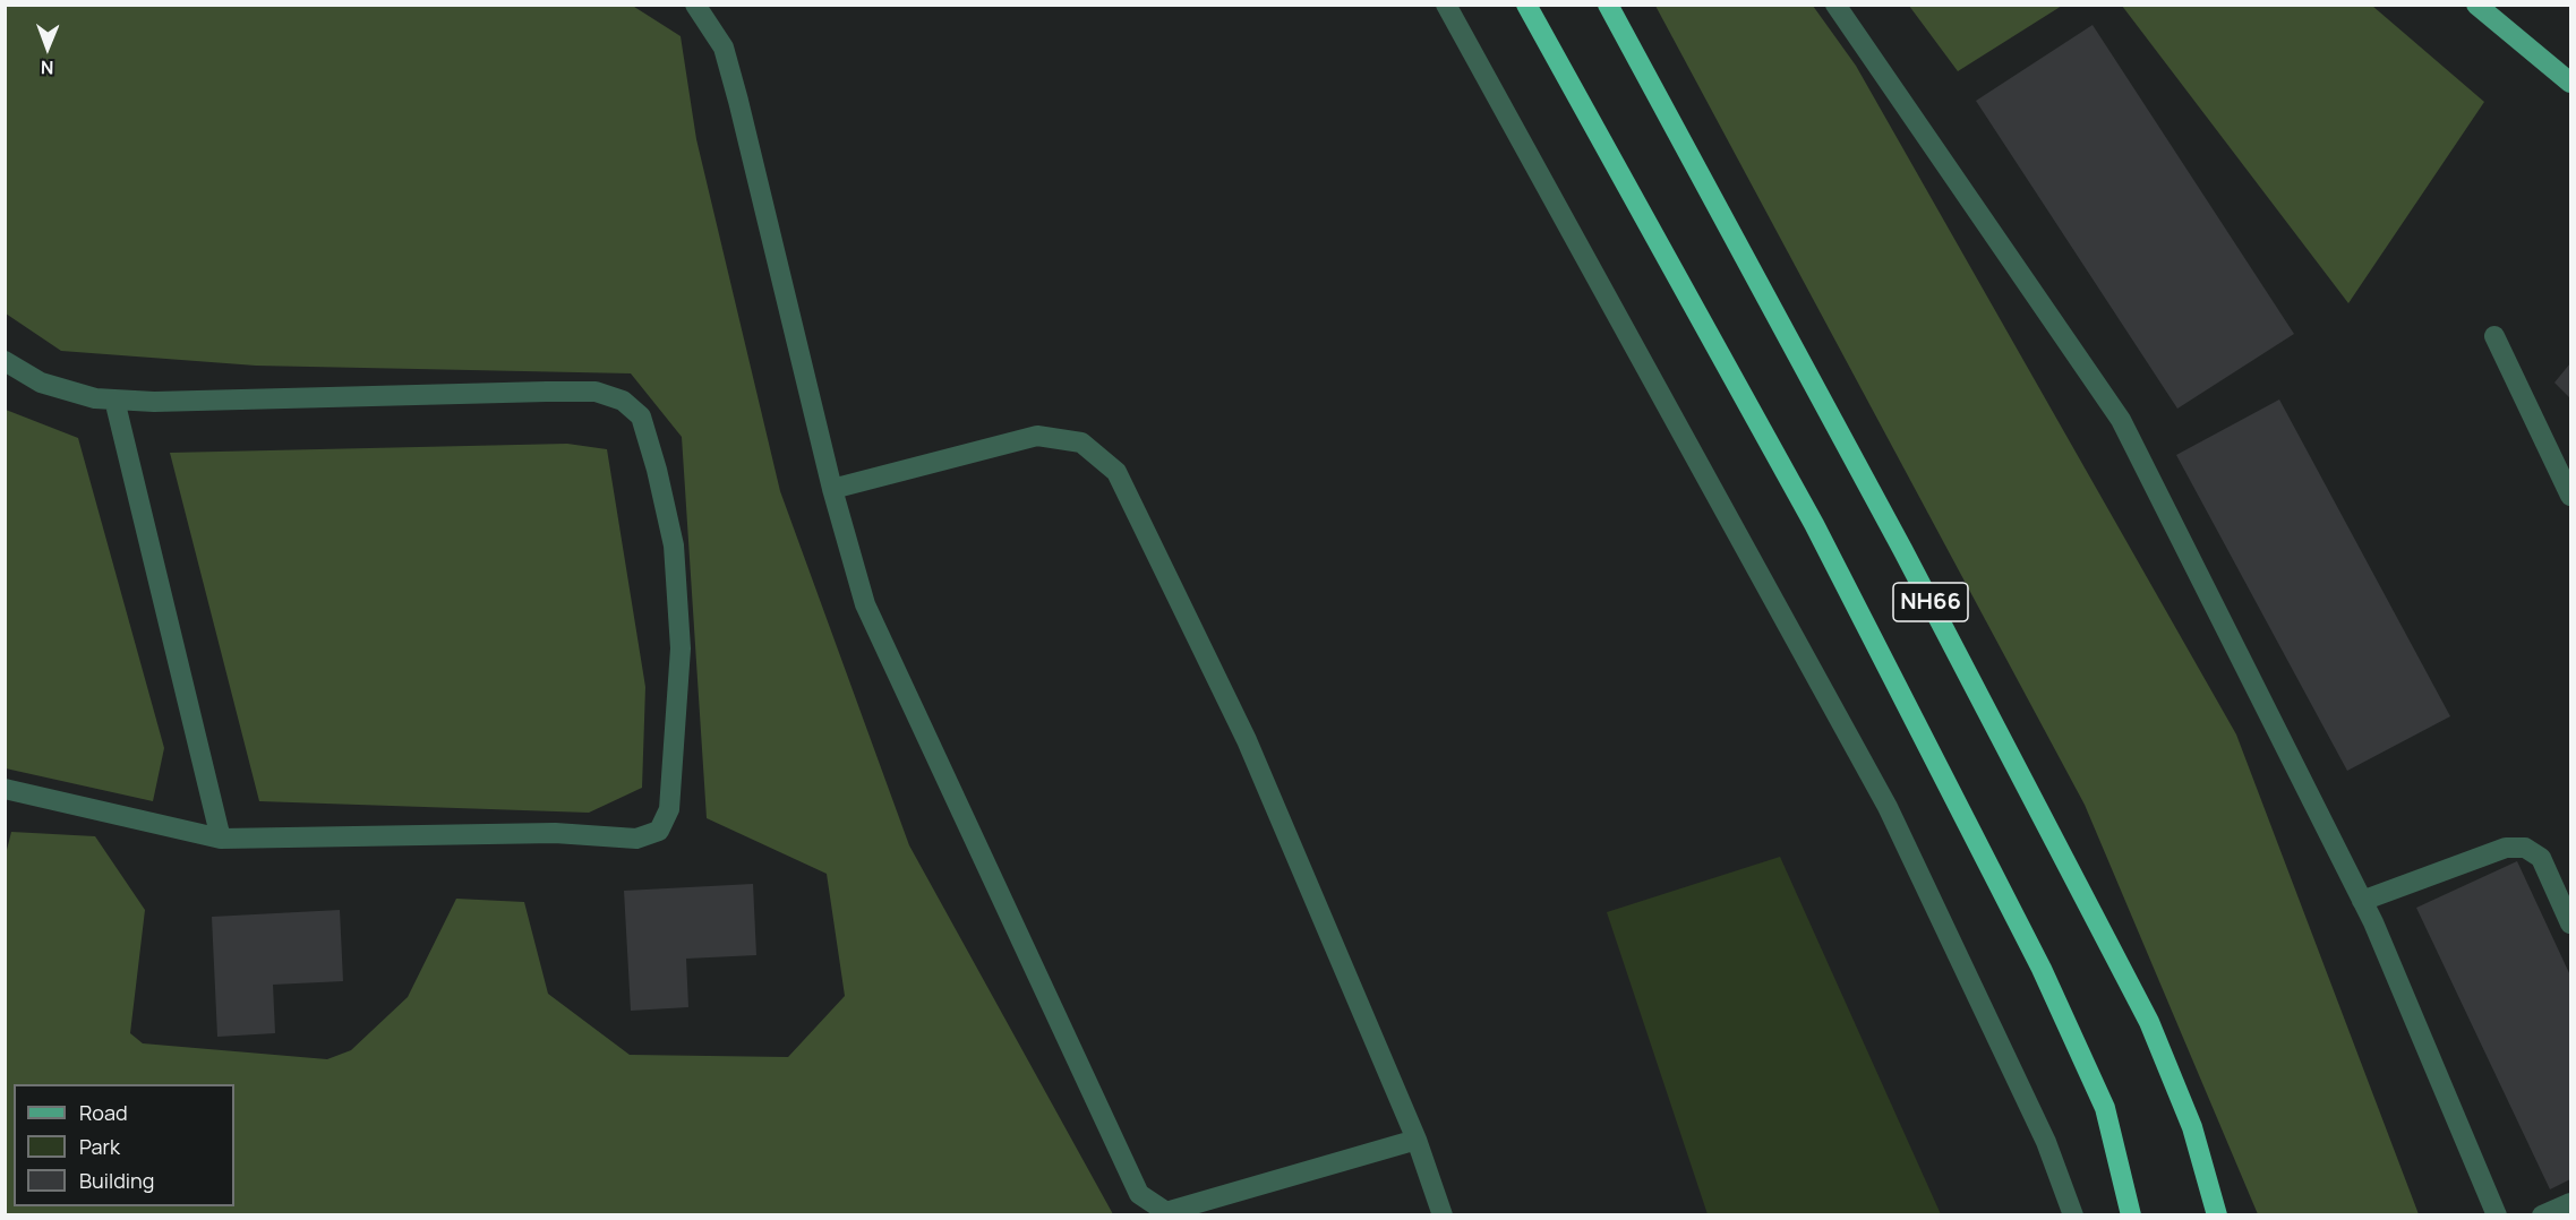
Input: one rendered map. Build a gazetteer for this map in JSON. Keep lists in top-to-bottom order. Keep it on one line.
{"streets":{"highway":["NH66"]},"legend":["Road","Park","Building"],"north":"bottom"}
